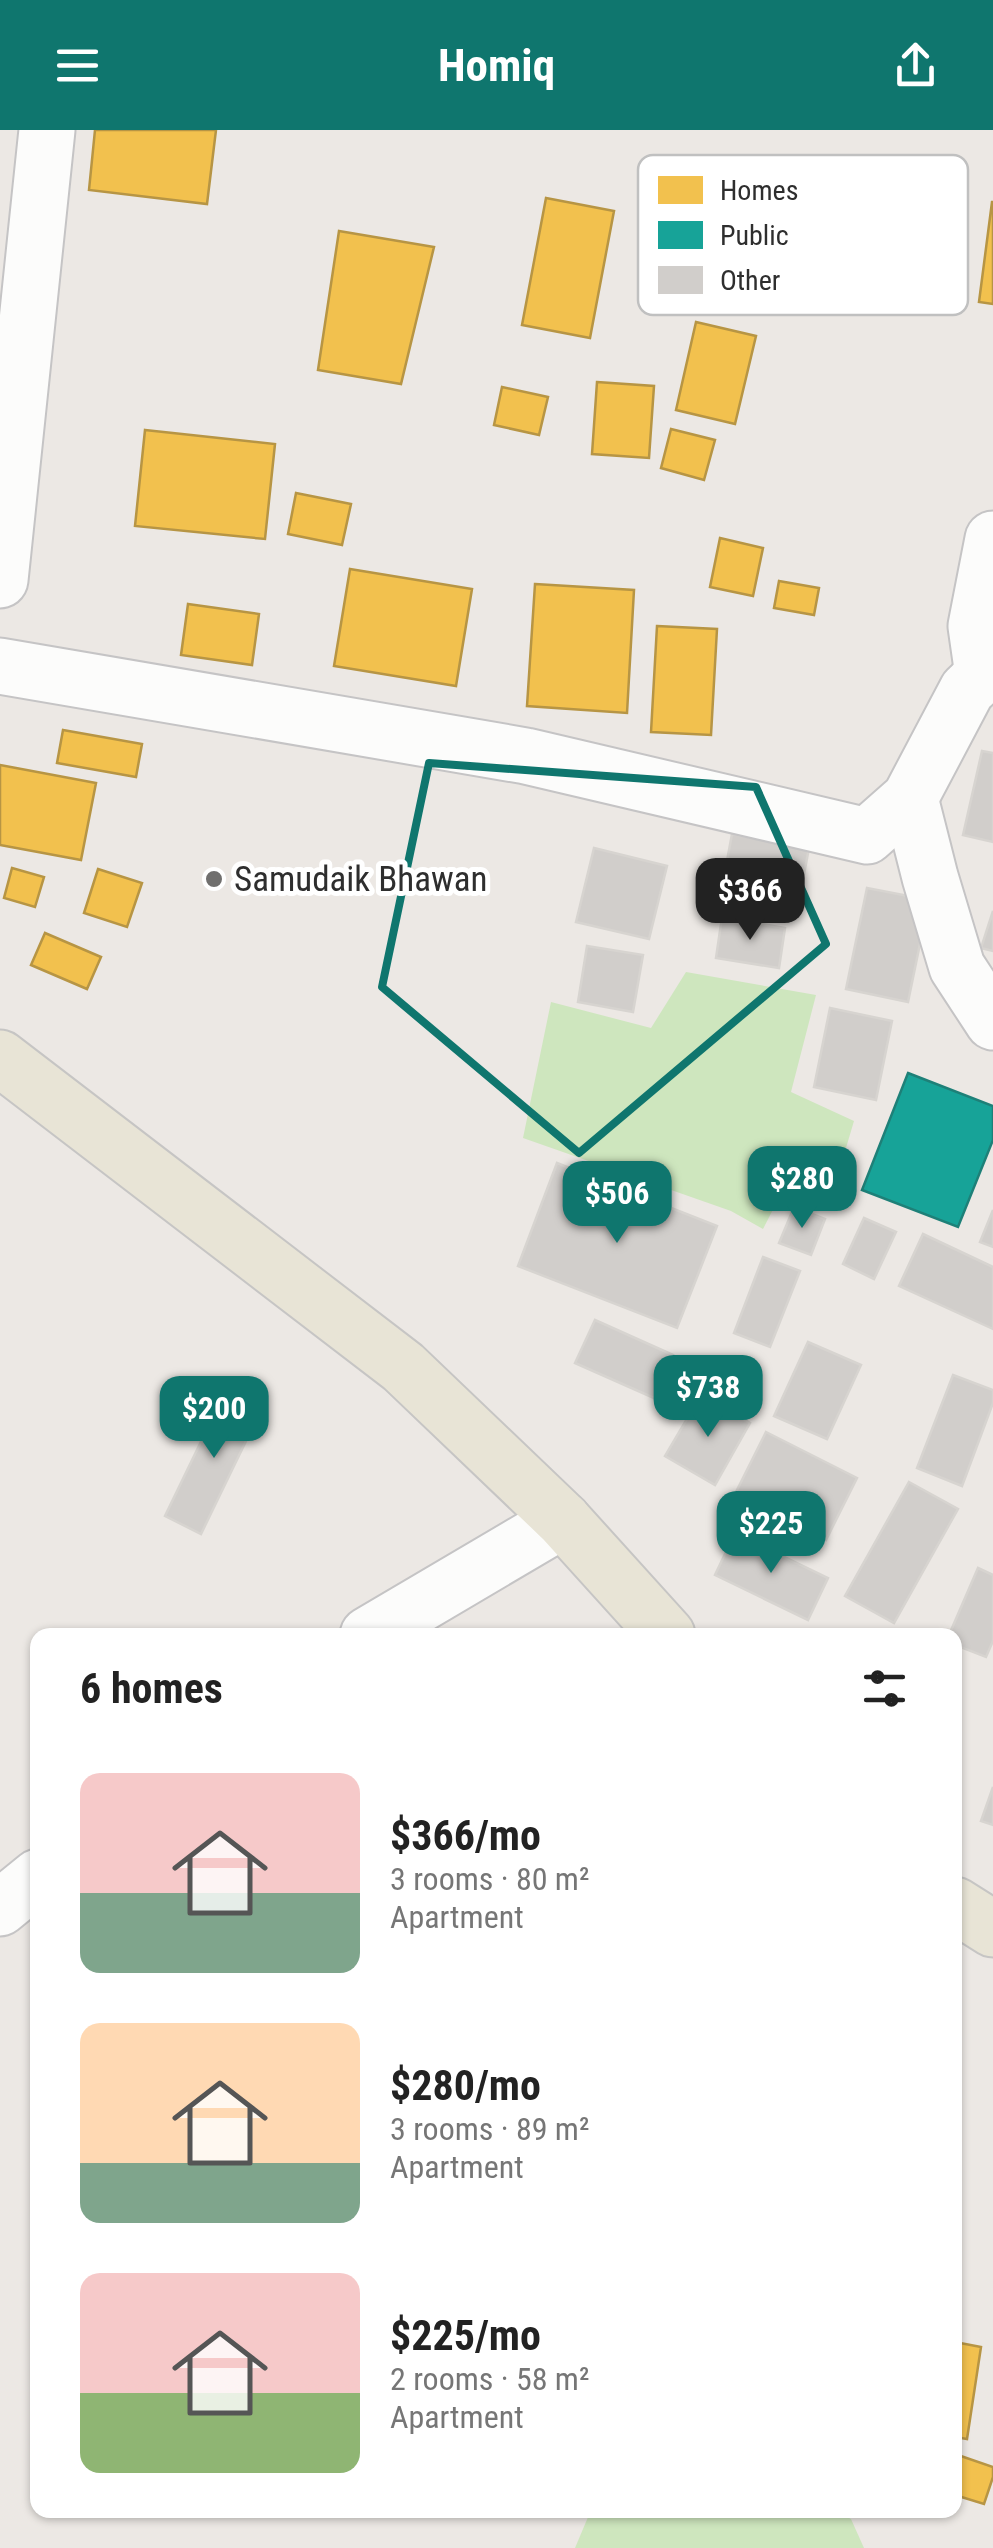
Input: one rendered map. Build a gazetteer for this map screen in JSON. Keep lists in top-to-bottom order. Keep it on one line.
{"places":["Samudaik Bhawan"],"legend":["Homes","Public","Other"],"page":{"header":"Homiq","price":["$366","$280","$506","$738","$200","$225"],"heading":"6 homes","list":[{"name":"$366/mo","note":"3 rooms · 80 m² · Apartment"},{"name":"$280/mo","note":"3 rooms · 89 m² · Apartment"},{"name":"$225/mo","note":"2 rooms · 58 m² · Apartment"}]}}
